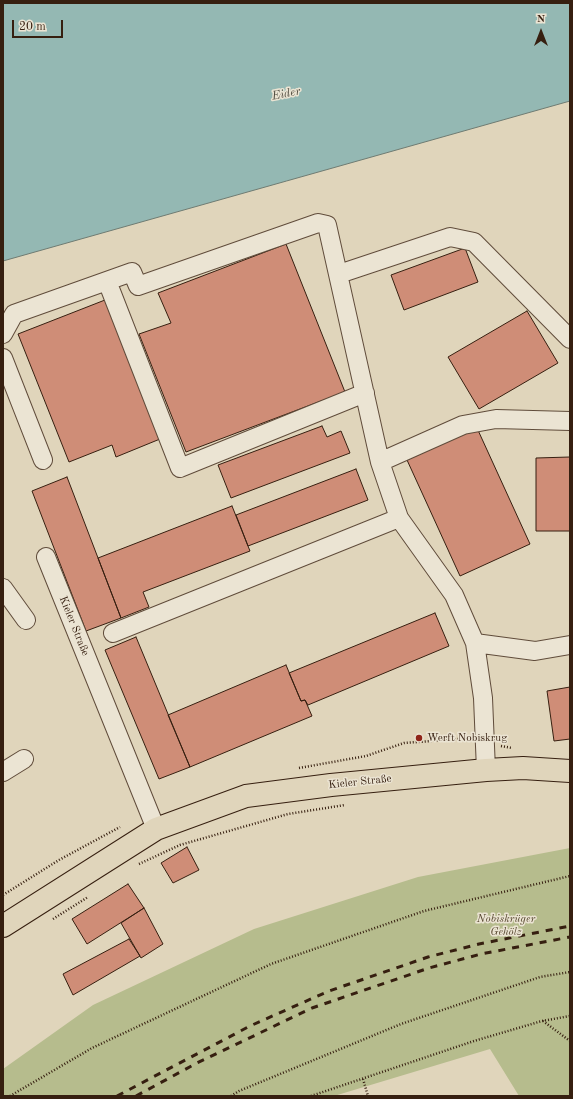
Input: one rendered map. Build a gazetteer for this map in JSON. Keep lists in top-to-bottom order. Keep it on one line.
{"streets":{"main road":["Kieler Straße"]},"water":["Eider"],"parks":["Nobiskrüger Gehölz"],"places":["Werft Nobiskrug"],"scale_bar":"20 m","north":"top"}
